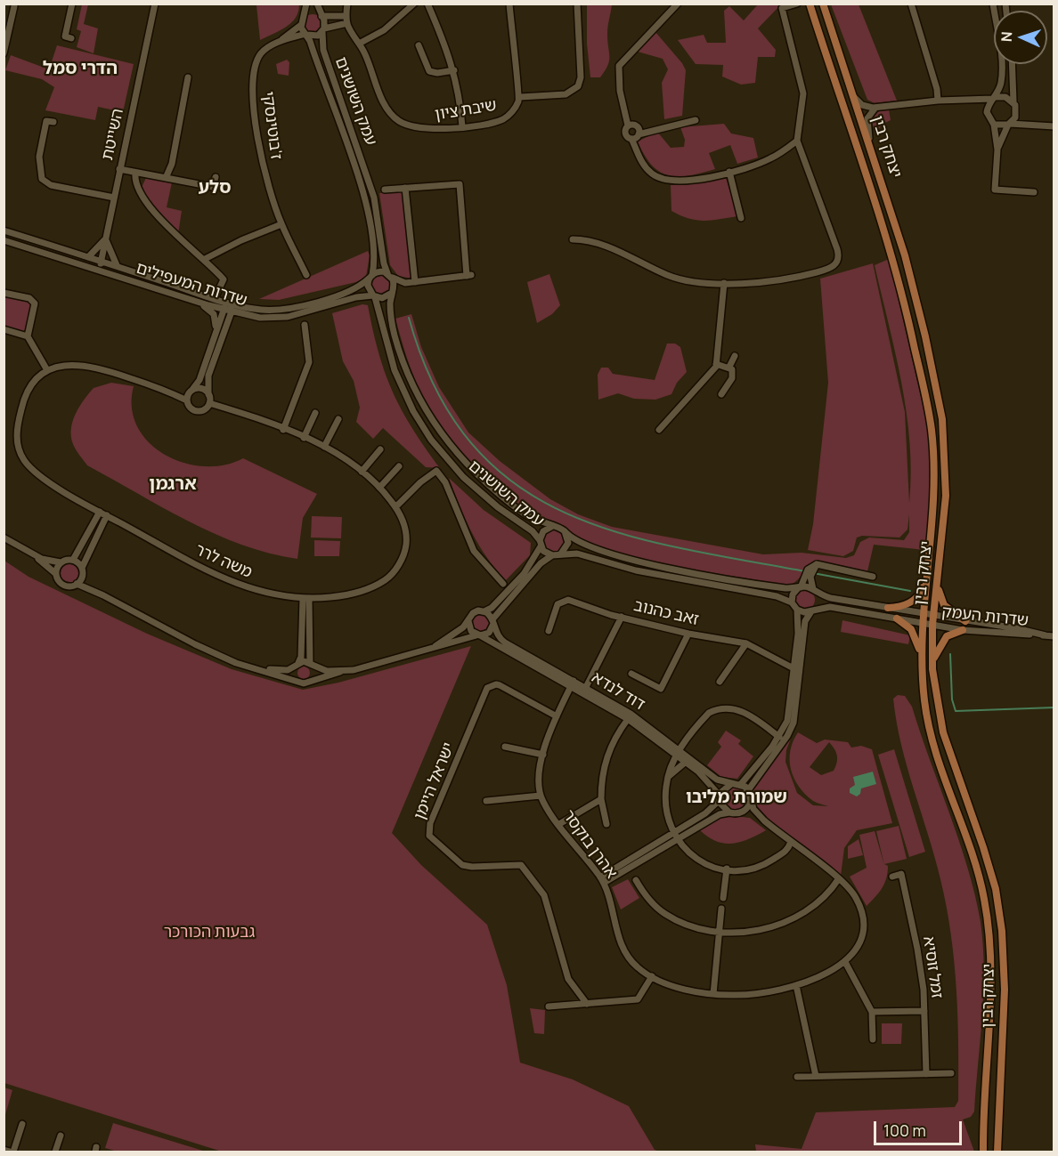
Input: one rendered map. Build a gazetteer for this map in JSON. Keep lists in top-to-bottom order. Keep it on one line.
{"streets":{"main road":["יצחק רבין"],"street":["עמק השושנים","שיבת ציון","ז'בוטינסקי","השייטת","שדרות המעפילים","משה לרר","זאב כהנוב","שדרות העמק","דוד לנדא","ישראל היימן","אהרן בוקסר","זמל זוסיא"]},"crossings":[["עמק השושנים","ז'בוטינסקי"],["עמק השושנים","שדרות המעפילים"],["השייטת","שדרות המעפילים"],["יצחק רבין","שדרות העמק"],["דוד לנדא","אהרן בוקסר"]],"districts":["הדרי סמל","סלע","ארגמן","שמורת מליבו"],"parks":["גבעות הכורכר"],"scale_bar":"100 m","north":"left"}
